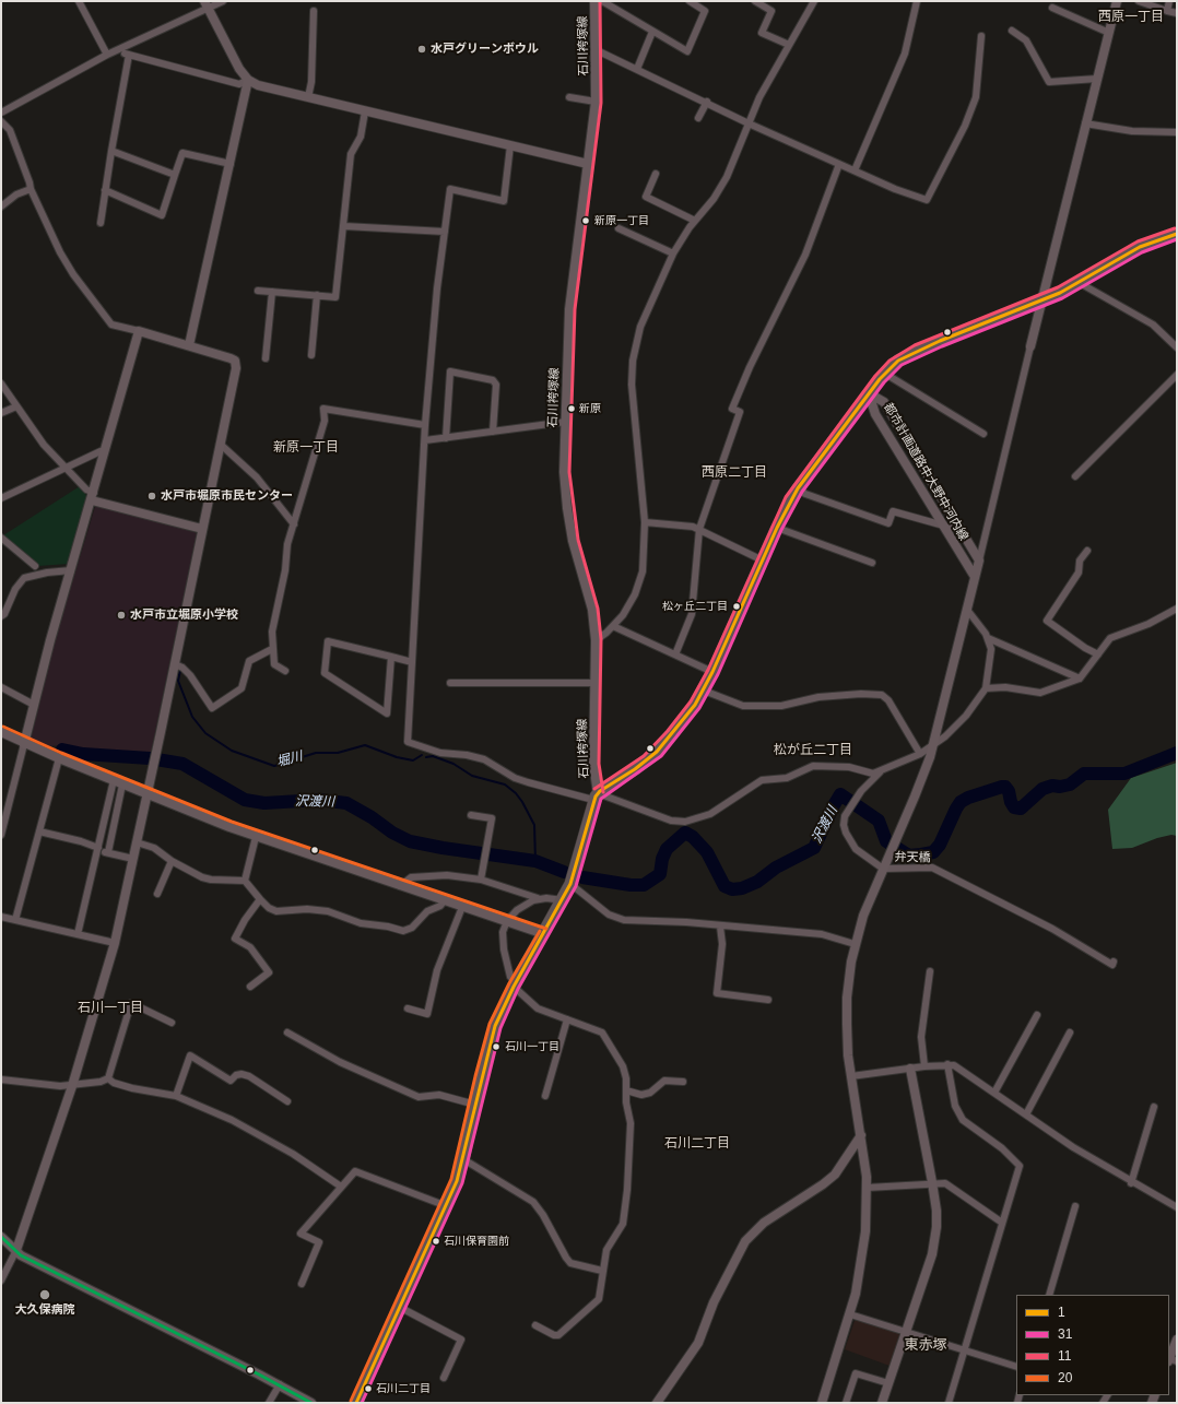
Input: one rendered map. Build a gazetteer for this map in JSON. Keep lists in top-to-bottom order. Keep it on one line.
{"streets":{"street":["石川袴塚線","都市計画道路中大野中河内線","弁天橋"]},"districts":["西原一丁目","新原一丁目","西原二丁目","松が丘二丁目","石川一丁目","石川二丁目","東赤塚"],"water":["堀川","沢渡川"],"places":["水戸グリーンボウル","新原一丁目","新原","水戸市堀原市民センター","松ヶ丘二丁目","水戸市立堀原小学校","石川一丁目","石川保育園前","大久保病院","石川二丁目"],"lines":["transit line 11","transit line 1","transit line 31","transit line 20"],"legend":["1","31","11","20"]}
